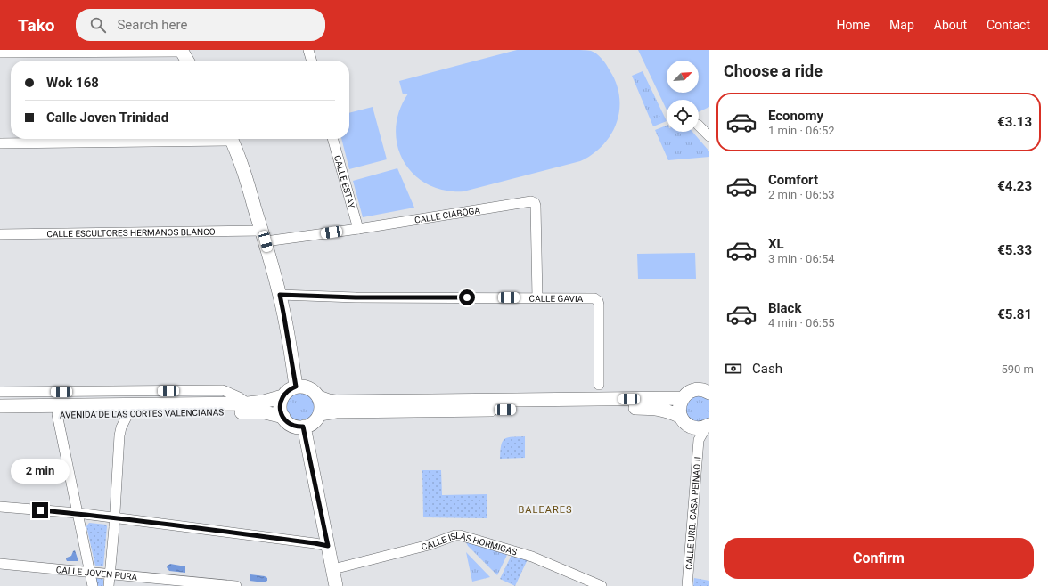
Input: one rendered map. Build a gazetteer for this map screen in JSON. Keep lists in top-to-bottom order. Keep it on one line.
{"streets":{"main road":["AVENIDA DE LAS CORTES VALENCIANAS"],"street":["CALLE ESTAY","CALLE CIABOGA","CALLE ESCULTORES HERMANOS BLANCO","CALLE GAVIA","CALLE URB. CASA PEINAO II","CALLE ISLAS HORMIGAS","CALLE JOVEN PURA"]},"crossings":[["CALLE ESTAY","CALLE CIABOGA"],["CALLE CIABOGA","CALLE ESCULTORES HERMANOS BLANCO"],["CALLE CIABOGA","CALLE GAVIA"]],"districts":["BALEARES"],"north":"top right","page":{"header":"Tako","search":"Search here","nav":["Home","Map","About","Contact"],"heading":"Choose a ride","banner":["Wok 168","Calle Joven Trinidad"],"list":[{"name":"Economy","note":"1 min · 06:52","value":"€3.13"},{"name":"Comfort","note":"2 min · 06:53","value":"€4.23"},{"name":"XL","note":"3 min · 06:54","value":"€5.33"},{"name":"Black","note":"4 min · 06:55","value":"€5.81"}],"pay":["Cash","590 m"],"bubble":"2 min","buttons":"Confirm"}}
